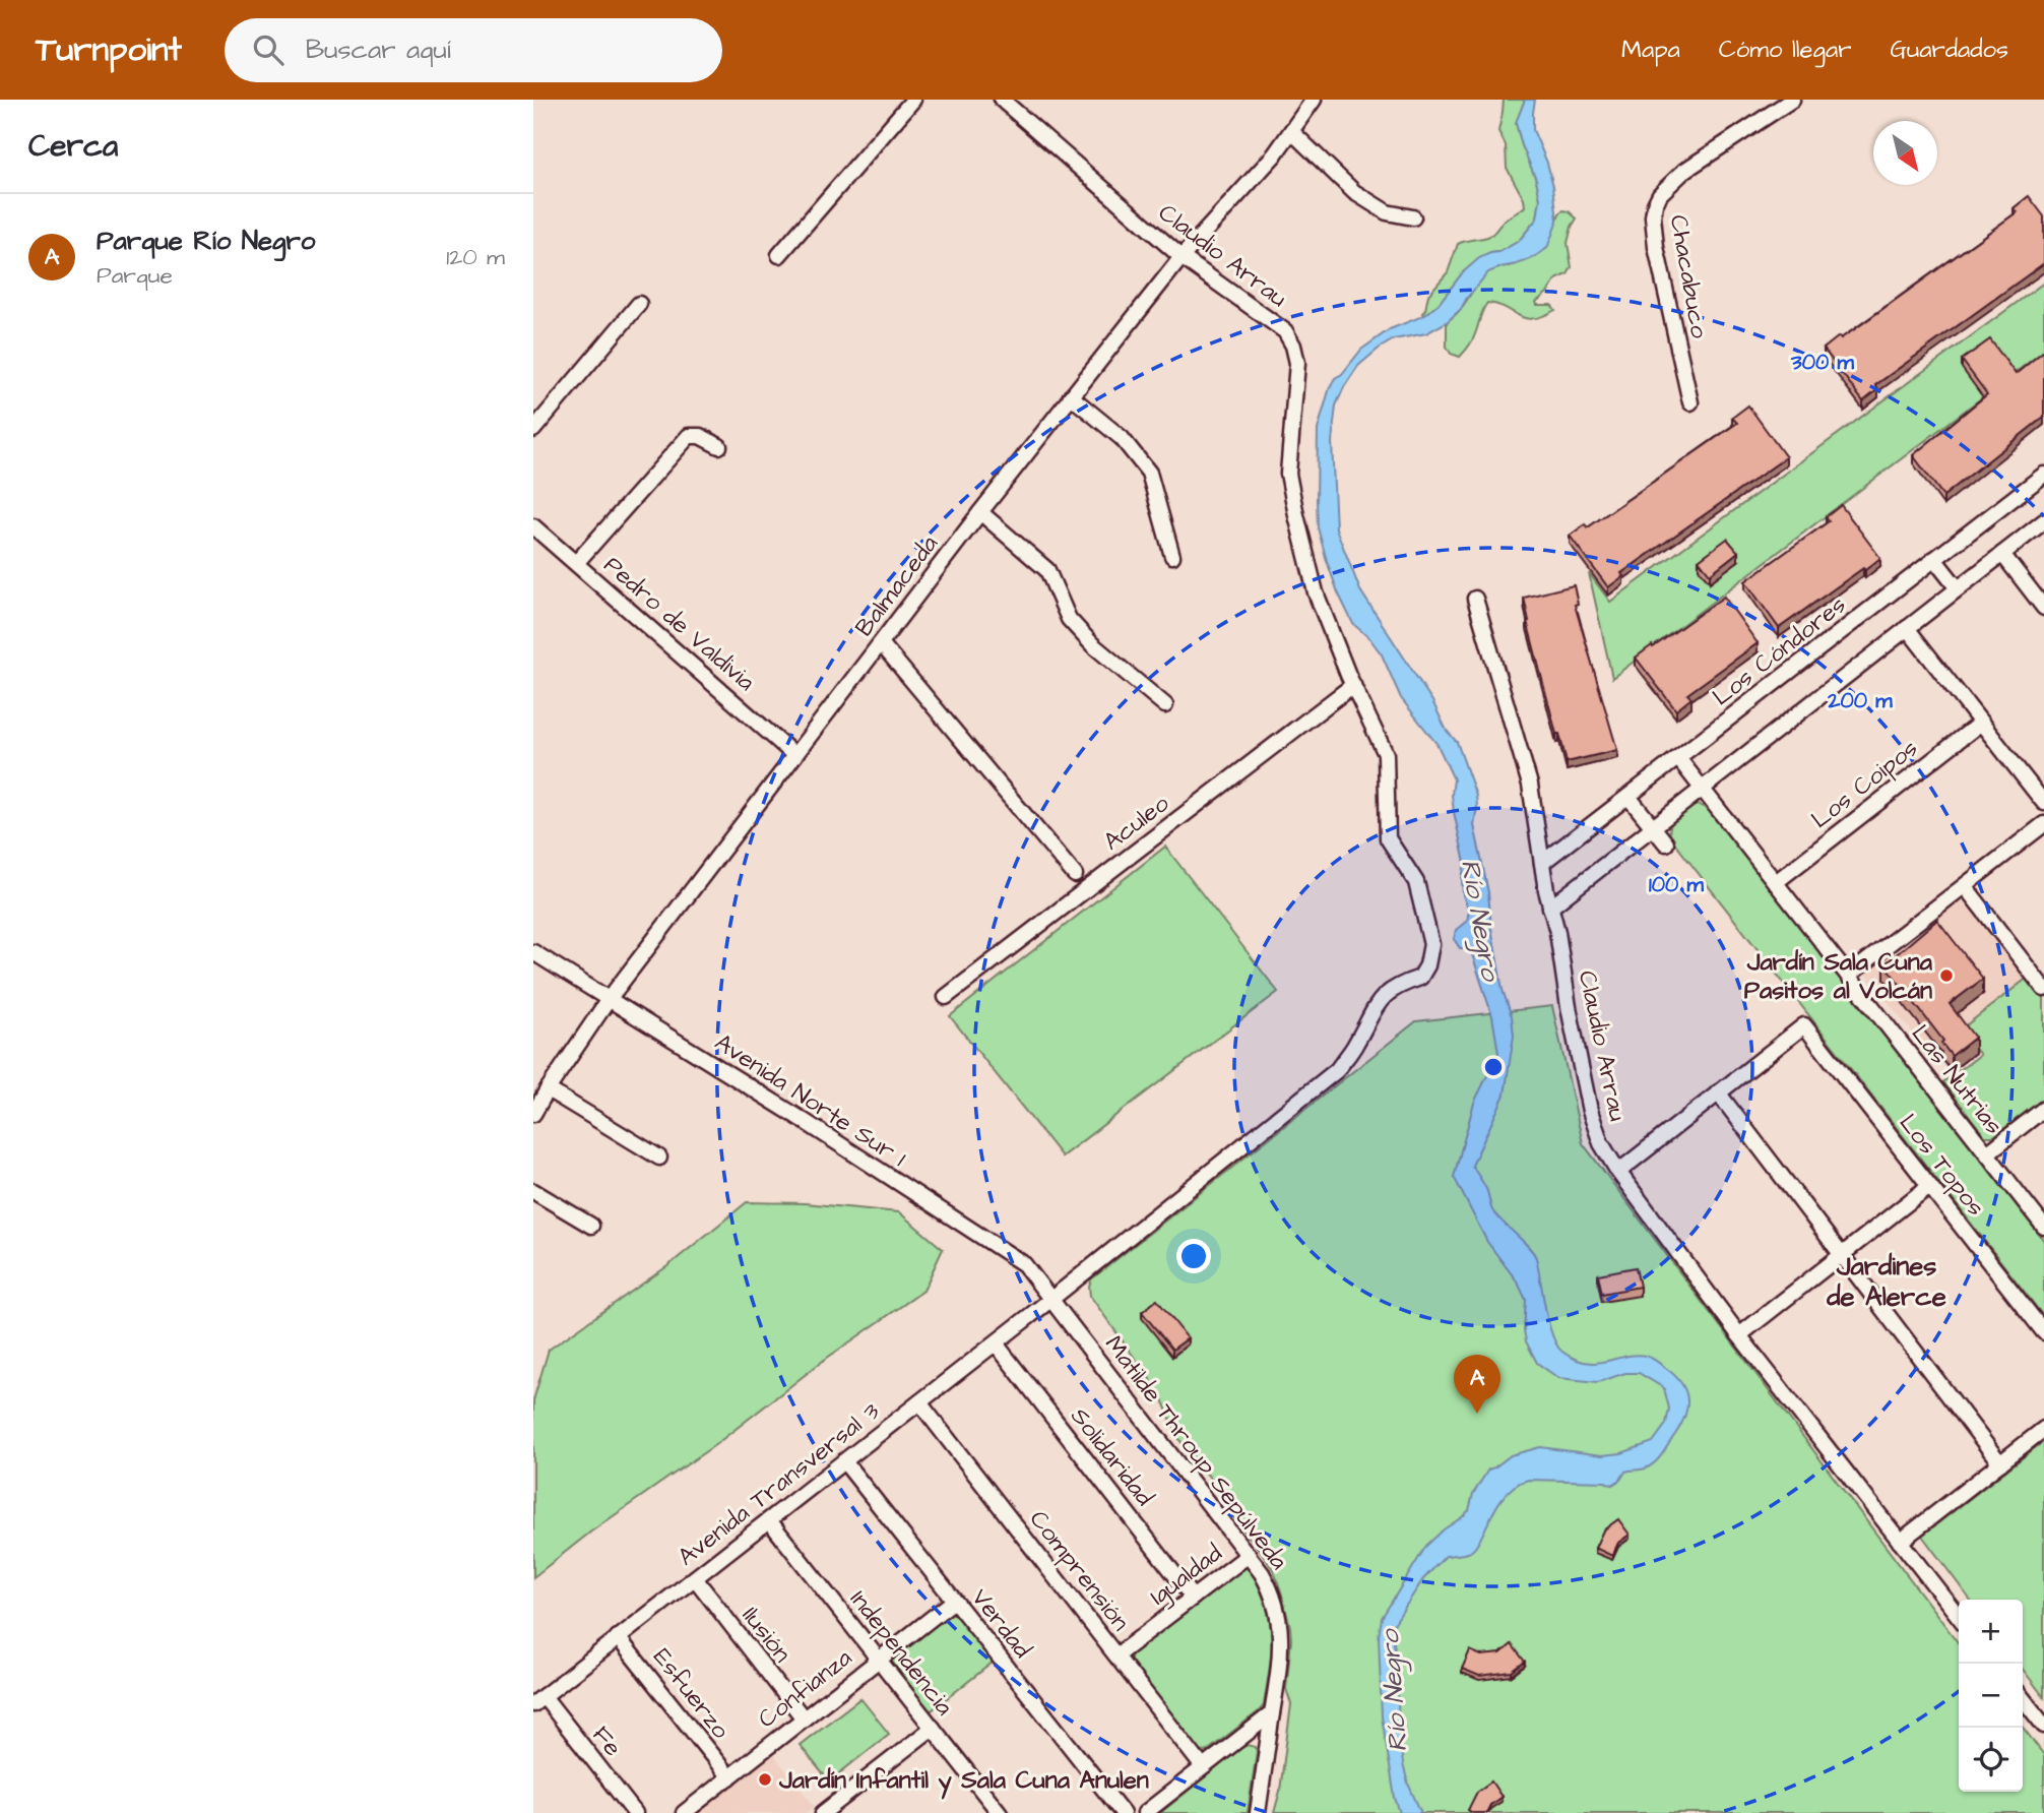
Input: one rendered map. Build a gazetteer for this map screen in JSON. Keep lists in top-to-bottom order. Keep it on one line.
{"streets":{"street":["Claudio Arrau","Chacabuco","Balmaceda","Pedro de Valdivia","Los Cóndores","Los Coipos","Aculeo","Las Nutrias","Avenida Norte Sur 1","Los Topos","Matilde Throup Sepúlveda","Solidaridad","Avenida Transversal 3","Comprensión","Igualdad","Verdad","Ilusión","Independencia","Confianza","Esfuerzo","Fe"]},"crossings":[["Claudio Arrau","Balmaceda"],["Claudio Arrau","Los Cóndores"],["Claudio Arrau","Aculeo"],["Claudio Arrau","Avenida Transversal 3"],["Balmaceda","Pedro de Valdivia"],["Balmaceda","Avenida Norte Sur 1"],["Los Cóndores","Las Nutrias"],["Los Coipos","Las Nutrias"],["Avenida Norte Sur 1","Matilde Throup Sepúlveda"],["Avenida Norte Sur 1","Avenida Transversal 3"],["Matilde Throup Sepúlveda","Avenida Transversal 3"],["Matilde Throup Sepúlveda","Igualdad"],["Solidaridad","Avenida Transversal 3"],["Solidaridad","Igualdad"],["Avenida Transversal 3","Comprensión"],["Avenida Transversal 3","Verdad"],["Avenida Transversal 3","Ilusión"],["Avenida Transversal 3","Independencia"],["Avenida Transversal 3","Esfuerzo"],["Avenida Transversal 3","Fe"],["Comprensión","Igualdad"],["Verdad","Confianza"],["Ilusión","Confianza"],["Independencia","Confianza"],["Confianza","Esfuerzo"]],"districts":["Jardines de Alerce"],"water":["Río Negro"],"places":["Jardín Sala Cuna Pasitos al Volcán","Jardín Infantil y Sala Cuna Anulen"],"north":"bottom right","page":{"header":"Turnpoint","search":"Buscar aquí","nav":["Mapa","Cómo llegar","Guardados"],"heading":"Cerca","list":[{"mark":"A","name":"Parque Río Negro","note":"Parque","value":"120 m"}],"pins":"A","map_buttons":["+","−"]},"rings":["300 m","200 m","100 m"]}
